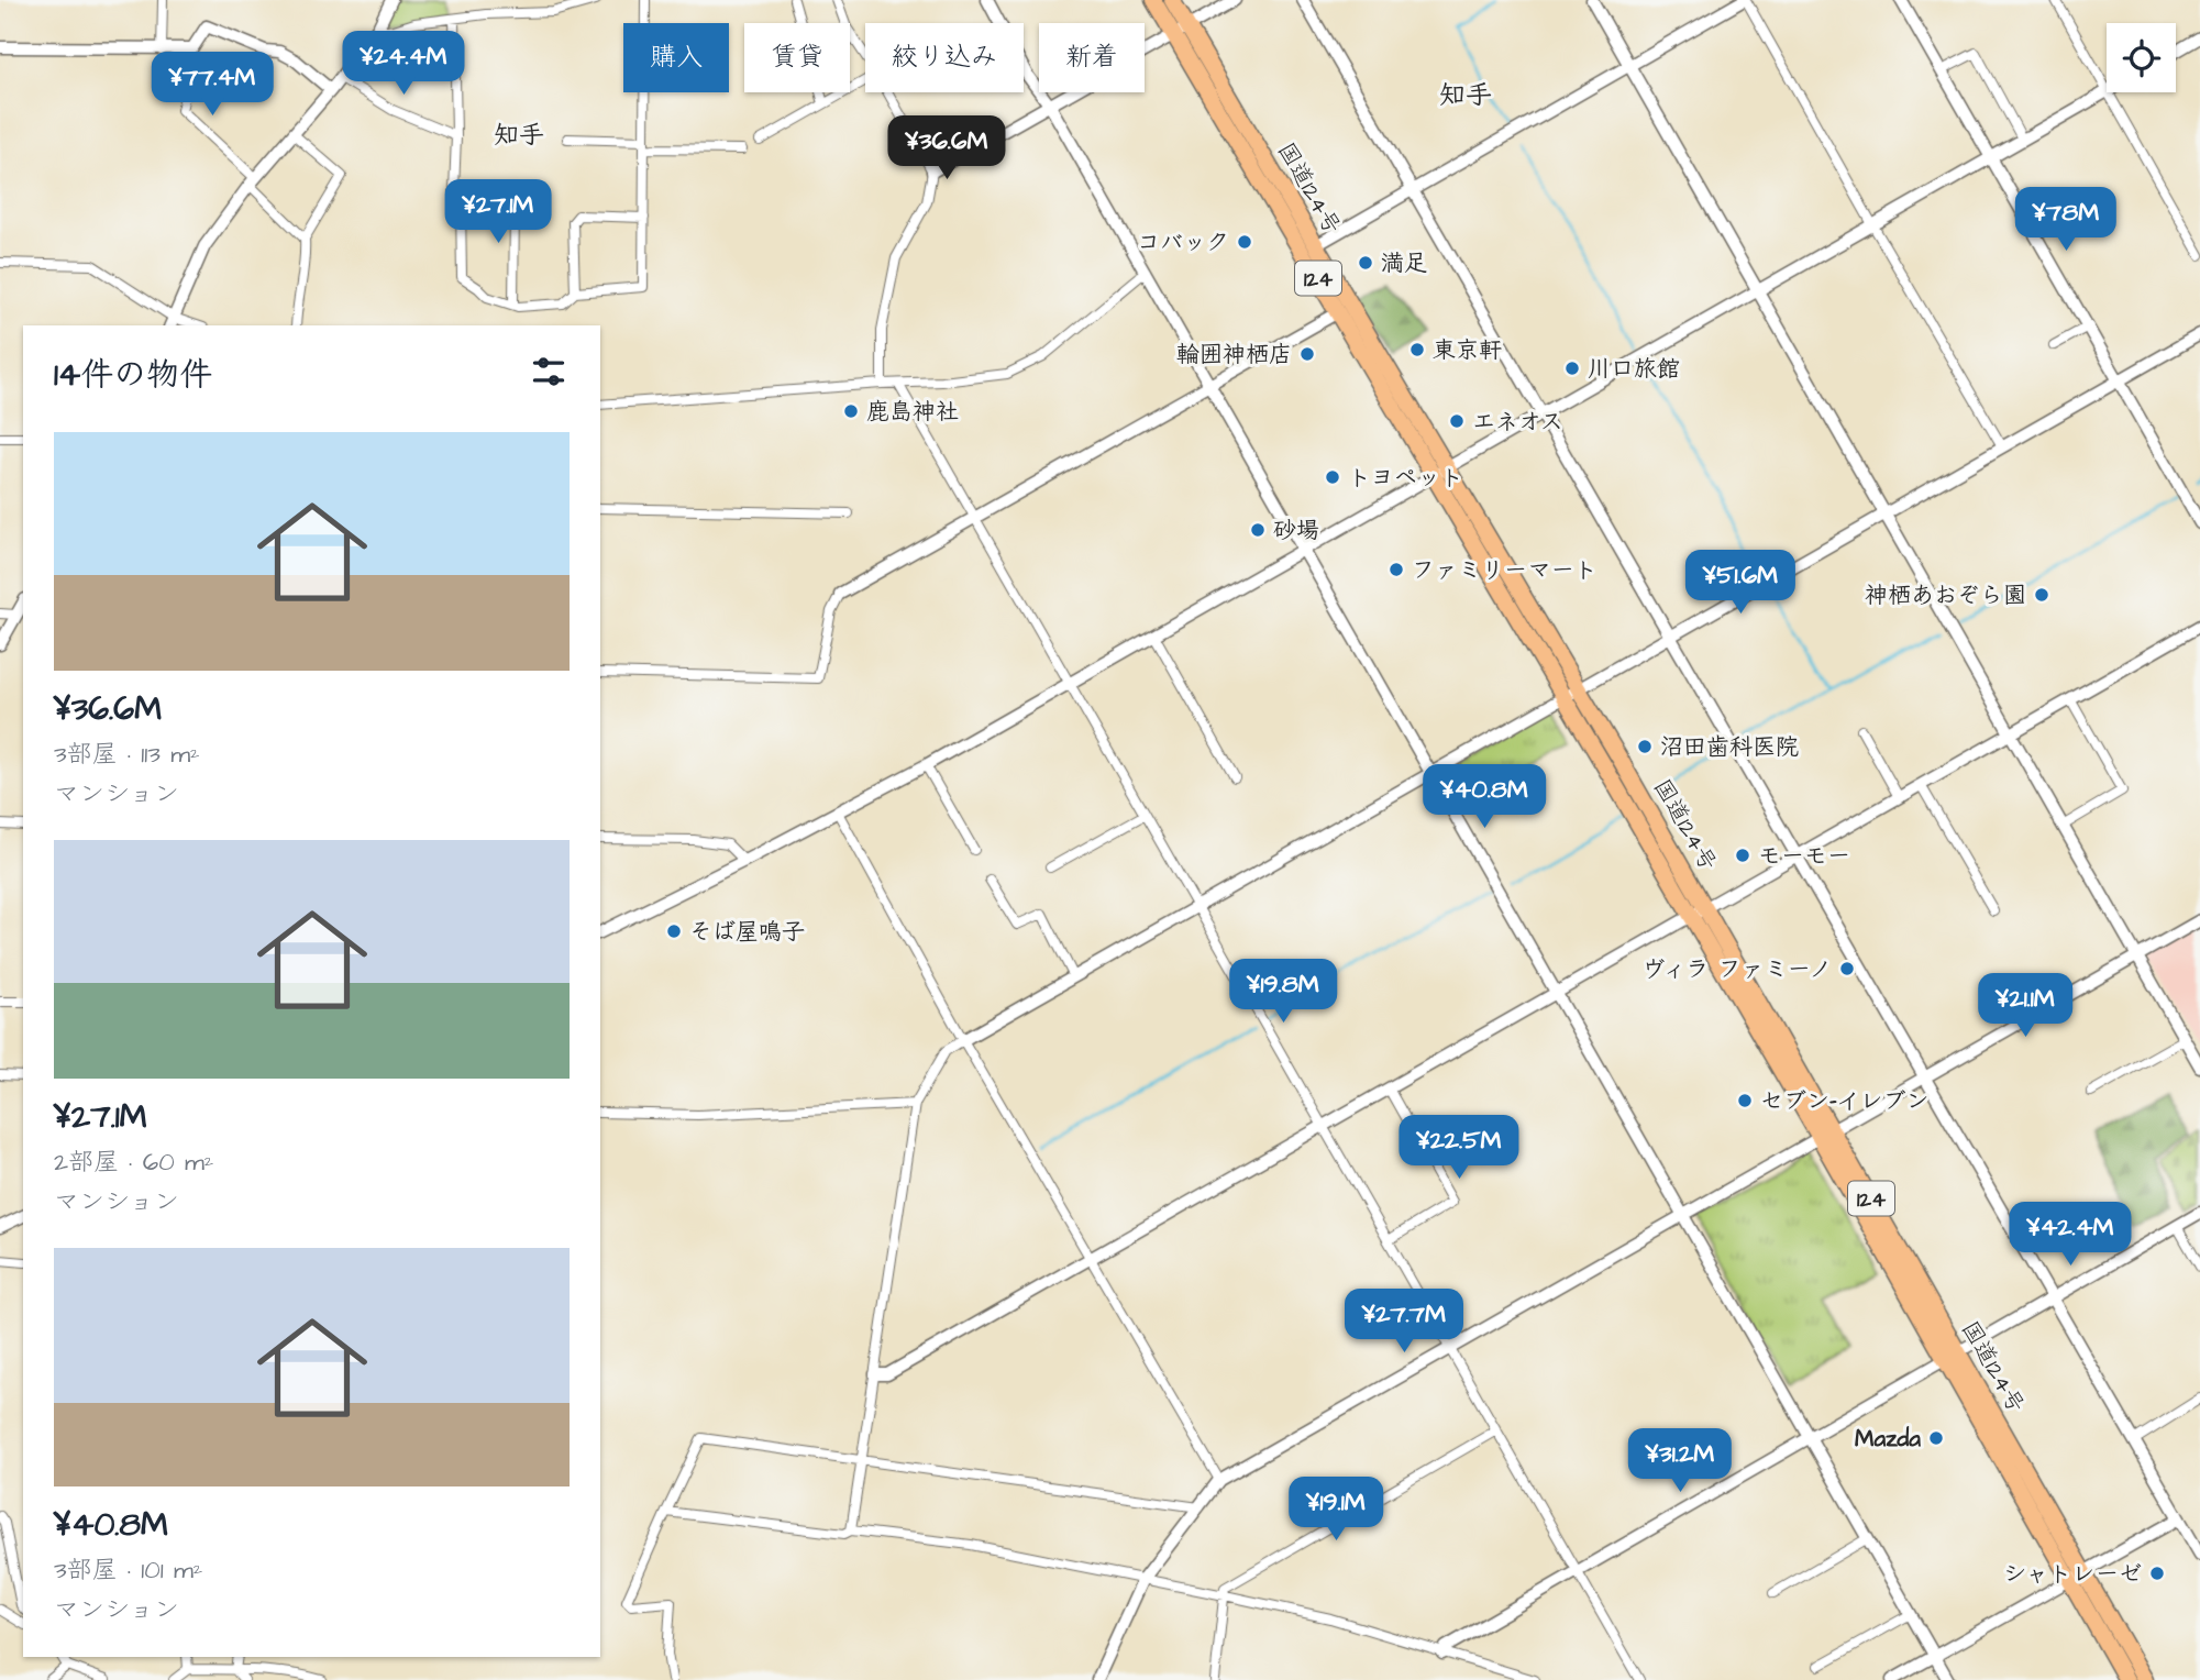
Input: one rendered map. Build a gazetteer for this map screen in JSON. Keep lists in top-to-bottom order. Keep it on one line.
{"streets":{"highway":["国道124号","124"]},"districts":["知手","知手"],"places":["コバック","満足","東京軒","輪囲神栖店","川口旅館","鹿島神社","エネオス","トヨペット","砂場","ファミリーマート","神栖あおぞら園","沼田歯科医院","モーモー","そば屋鳴子","ヴィラ ファミーノ","セブン-イレブン","Mazda","シャトレーゼ"],"page":{"chip":["購入","賃貸","絞り込み","新着"],"price":["¥24.4M","¥77.4M","¥36.6M","¥27.1M","¥78M","¥51.6M","¥40.8M","¥19.8M","¥21.1M","¥22.5M","¥42.4M","¥27.7M","¥31.2M","¥19.1M"],"heading":"14件の物件","list":[{"name":"¥36.6M","note":"3部屋 · 113 m² · マンション"},{"name":"¥27.1M","note":"2部屋 · 60 m² · マンション"},{"name":"¥40.8M","note":"3部屋 · 101 m² · マンション"}]}}
